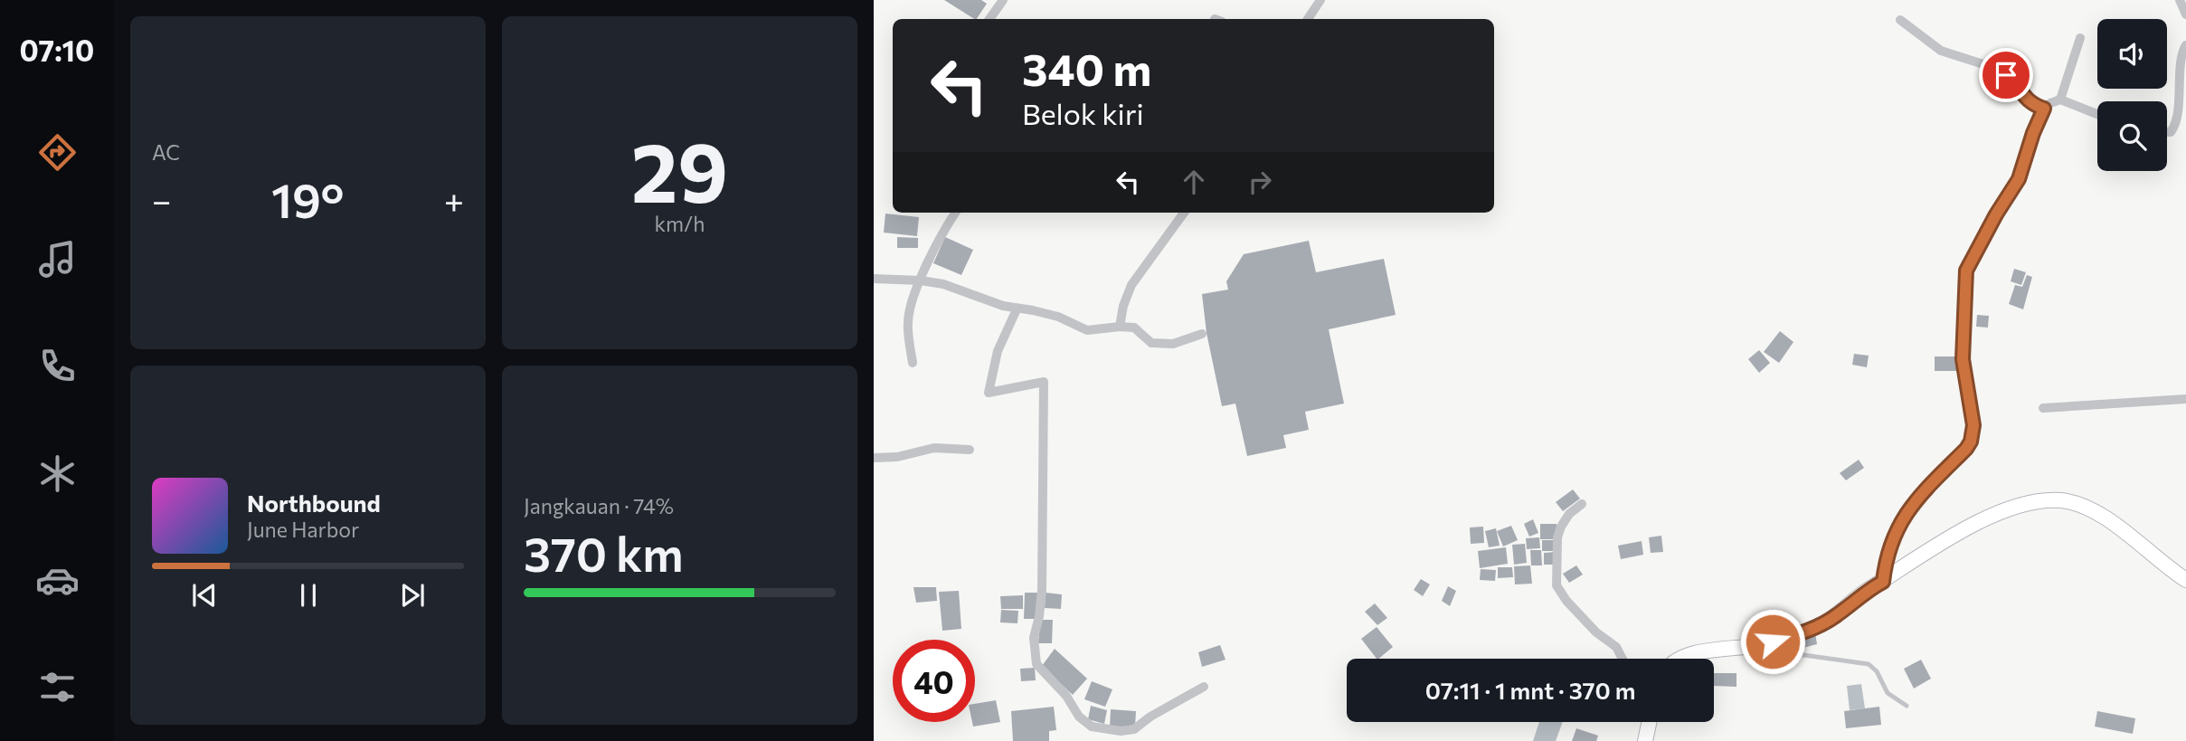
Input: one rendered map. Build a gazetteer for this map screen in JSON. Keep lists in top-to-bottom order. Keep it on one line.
{"page":{"tabs":"07:10","tile":["AC",["29","km/h"],["Jangkauan · 74%","370 km"]],"turn":["340 m","Belok kiri"],"heat":["−","19°","+"],"song":["Northbound","June Harbor"],"limit":"40","trip":"07:11 · 1 mnt · 370 m"}}
